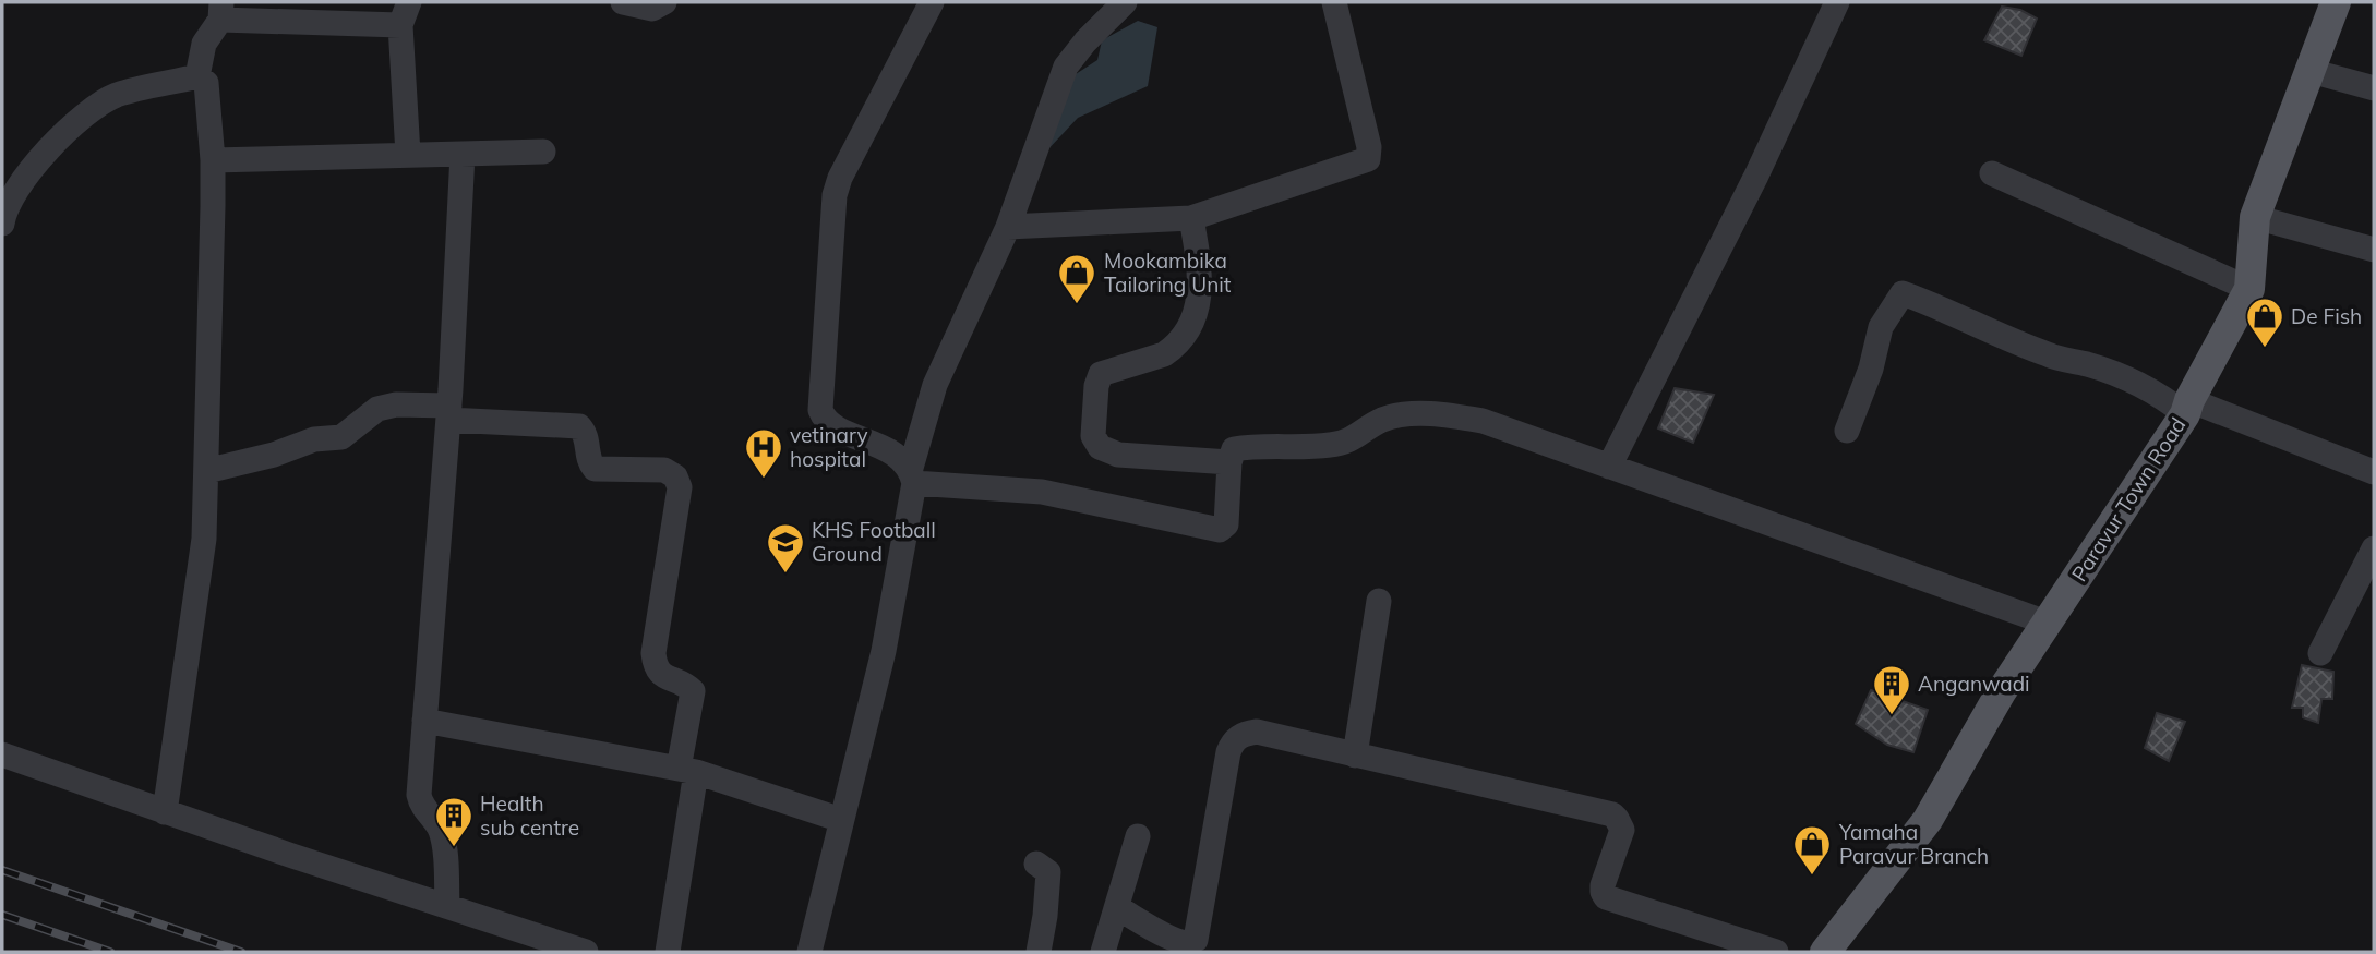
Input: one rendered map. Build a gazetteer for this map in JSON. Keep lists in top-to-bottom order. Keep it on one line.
{"streets":{"main road":["Paravur Town Road"]},"places":{"shop":["Mookambika Tailoring Unit","De Fish","Yamaha Paravur Branch"],"hospital":["vetinary hospital"],"school or university":["KHS Football Ground"],"building":["Anganwadi","Health sub centre"]}}
